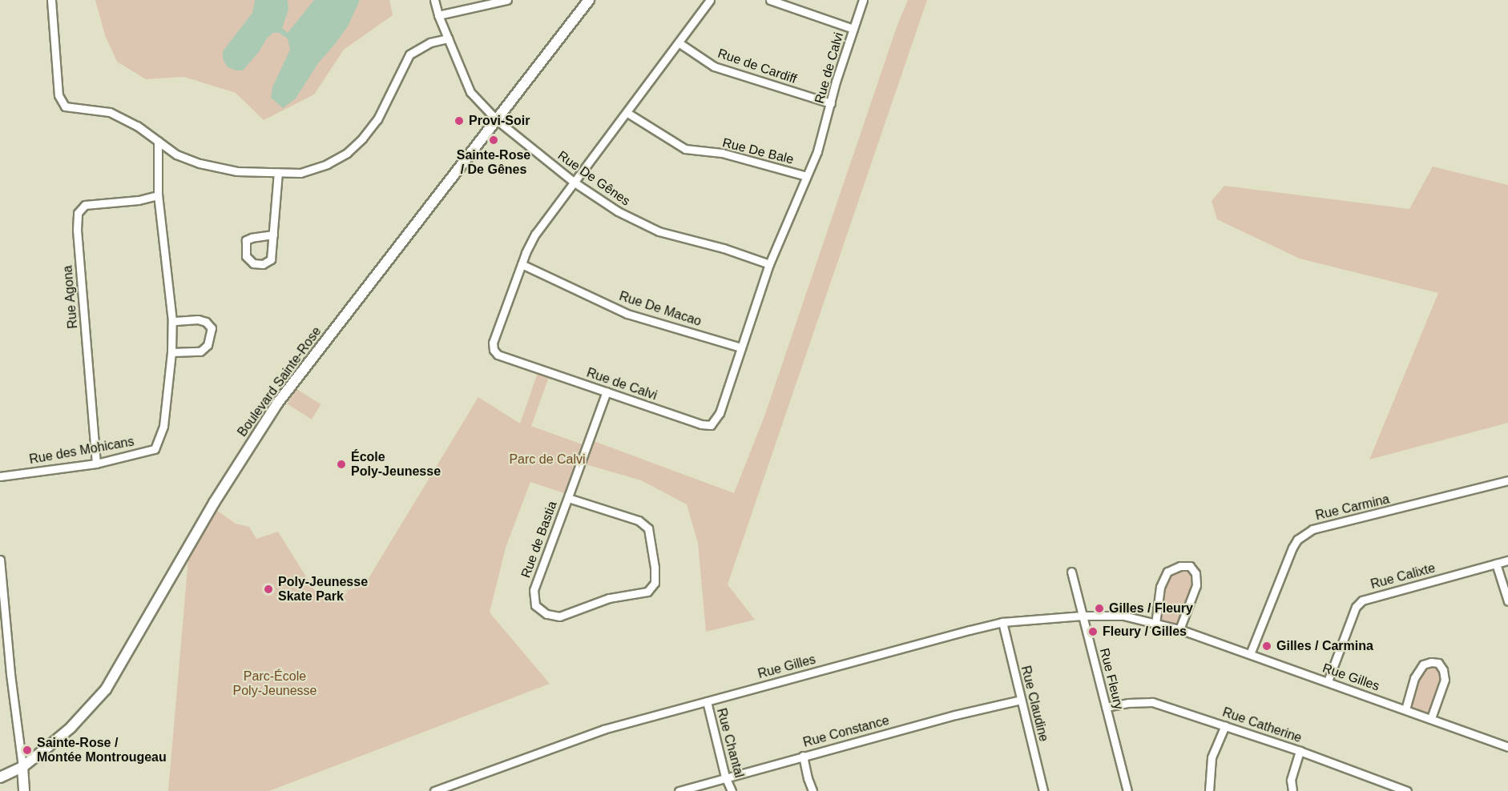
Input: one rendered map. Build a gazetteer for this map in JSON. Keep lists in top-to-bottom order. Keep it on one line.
{"streets":{"street":["Rue de Cardiff","Rue de Calvi","Rue De Bale","Rue De Gênes","Rue Agona","Rue De Macao","Boulevard Sainte-Rose","Rue des Mohicans","Rue Carmina","Rue de Bastia","Rue Calixte","Rue Gilles","Rue Fleury","Rue Claudine","Rue Catherine","Rue Constance","Rue Chantal"]},"crossings":[["Rue de Cardiff","Rue de Calvi"],["Rue de Calvi","Rue De Bale"],["Rue de Calvi","Rue De Gênes"],["Rue de Calvi","Rue De Macao"],["Rue de Calvi","Rue de Bastia"],["Rue De Gênes","Boulevard Sainte-Rose"],["Rue Agona","Rue des Mohicans"],["Rue Carmina","Rue Gilles"],["Rue Calixte","Rue Gilles"],["Rue Gilles","Rue Fleury"],["Rue Gilles","Rue Claudine"],["Rue Gilles","Rue Chantal"],["Rue Fleury","Rue Catherine"],["Rue Claudine","Rue Constance"],["Rue Constance","Rue Chantal"]],"parks":["Parc de Calvi","Parc-École Poly-Jeunesse"],"places":["Provi-Soir","Sainte-Rose / De Gênes","École Poly-Jeunesse","Poly-Jeunesse Skate Park","Gilles / Fleury","Fleury / Gilles","Gilles / Carmina","Sainte-Rose / Montée Montrougeau"]}
